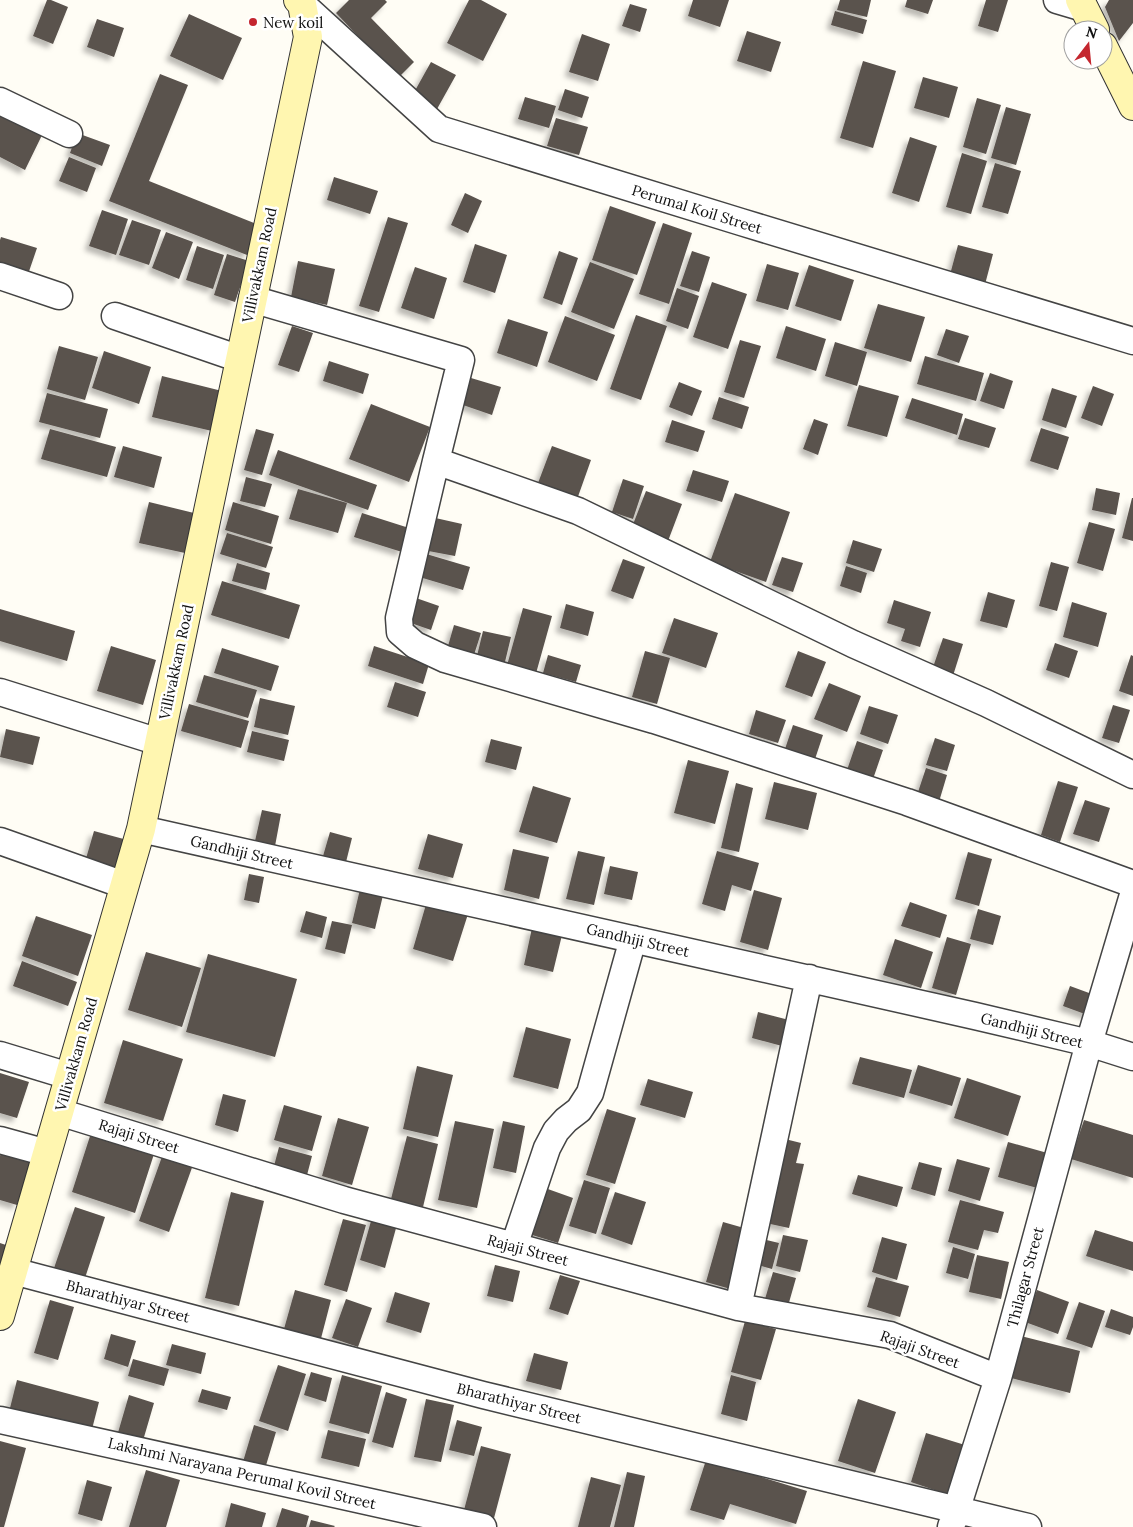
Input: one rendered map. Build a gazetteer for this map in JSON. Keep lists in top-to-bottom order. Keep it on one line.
{"streets":{"street":["Perumal Koil Street","Villivakkam Road","Gandhiji Street","Rajaji Street","Thilagar Street","Bharathiyar Street","Lakshmi Narayana Perumal Kovil Street"]},"crossings":[["Perumal Koil Street","Villivakkam Road"],["Villivakkam Road","Gandhiji Street"],["Villivakkam Road","Rajaji Street"],["Villivakkam Road","Bharathiyar Street"],["Gandhiji Street","Thilagar Street"],["Rajaji Street","Thilagar Street"],["Thilagar Street","Bharathiyar Street"]],"places":["New koil"],"north":"top"}
